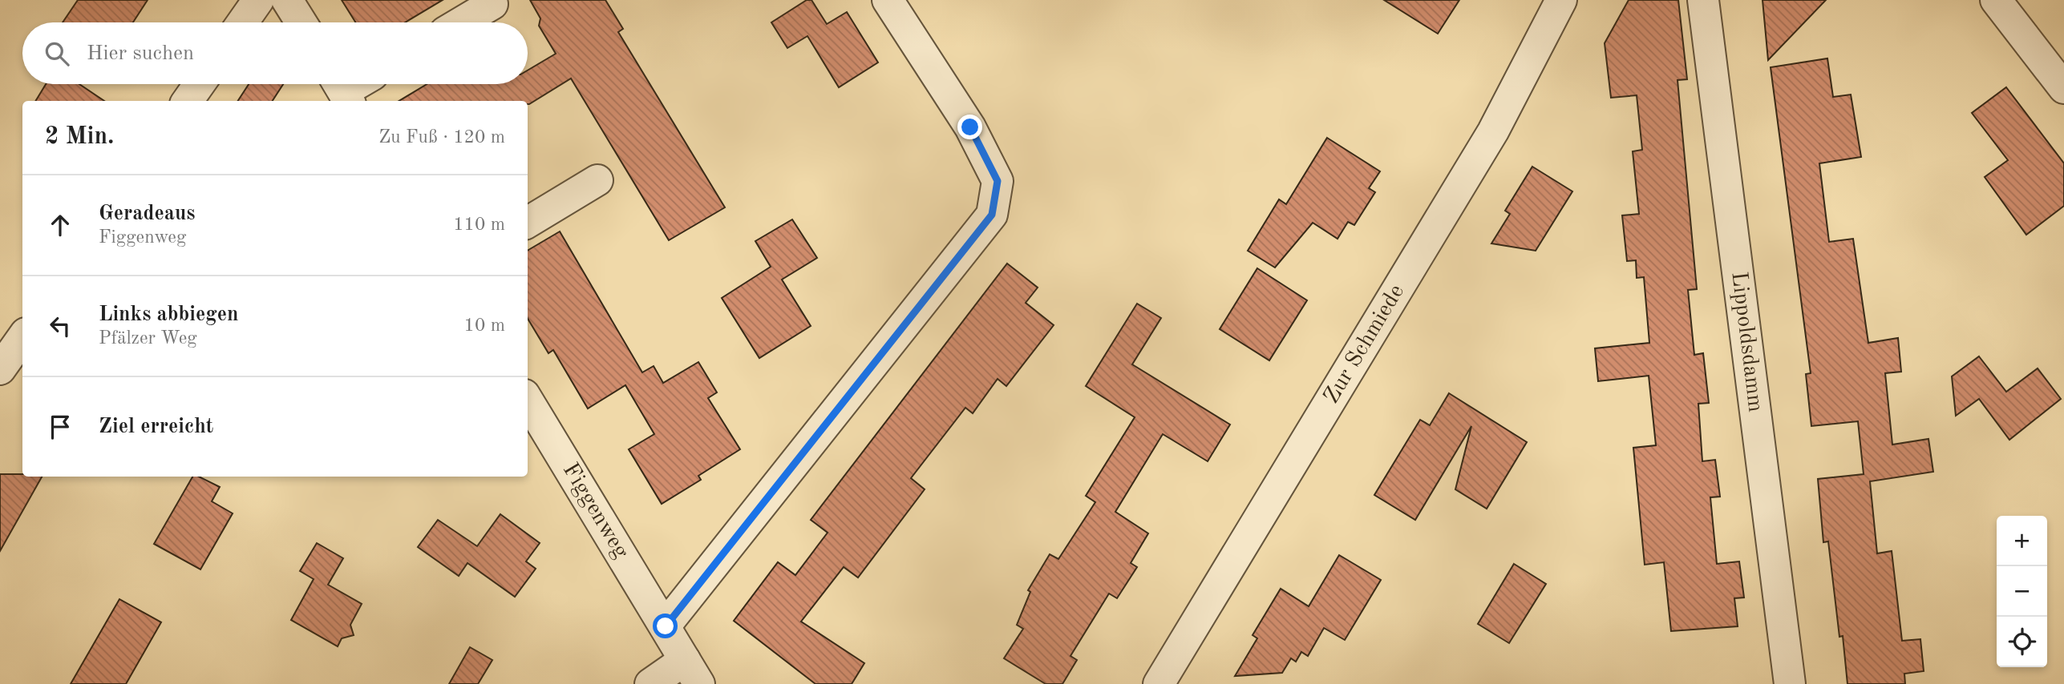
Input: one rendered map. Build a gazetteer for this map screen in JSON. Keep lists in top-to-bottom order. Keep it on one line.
{"streets":{"street":["Lippoldsdamm","Zur Schmiede","Figgenweg"]},"page":{"search":"Hier suchen","heading":["2 Min.","Zu Fuß · 120 m"],"list":[["Geradeaus","Figgenweg","110 m"],["Links abbiegen","Pfälzer Weg","10 m"],"Ziel erreicht"],"map_buttons":["+","−"]}}
